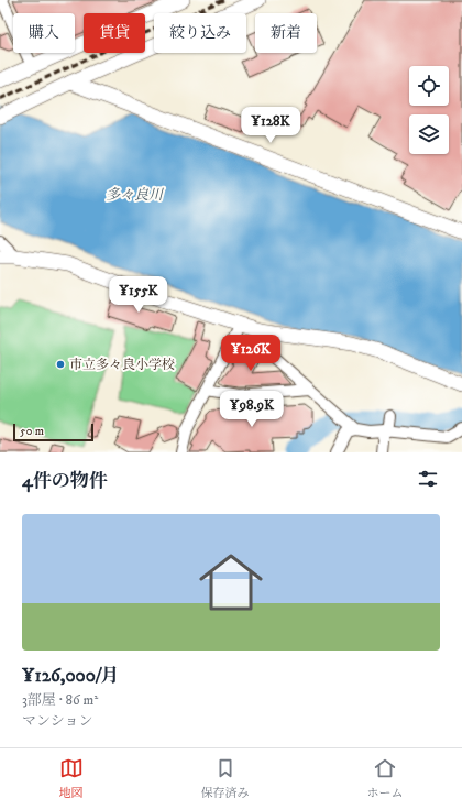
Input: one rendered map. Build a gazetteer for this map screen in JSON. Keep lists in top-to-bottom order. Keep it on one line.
{"water":["多々良川"],"places":["市立多々良小学校"],"scale_bar":"50 m","page":{"chip":["購入","賃貸","絞り込み","新着"],"price":["¥128K","¥155K","¥126K","¥98.9K"],"scale":"50 m","heading":"4件の物件","list":[{"name":"¥126,000/月","note":"3部屋 · 86 m² · マンション"}],"tabs":["地図","保存済み","ホーム"]}}
